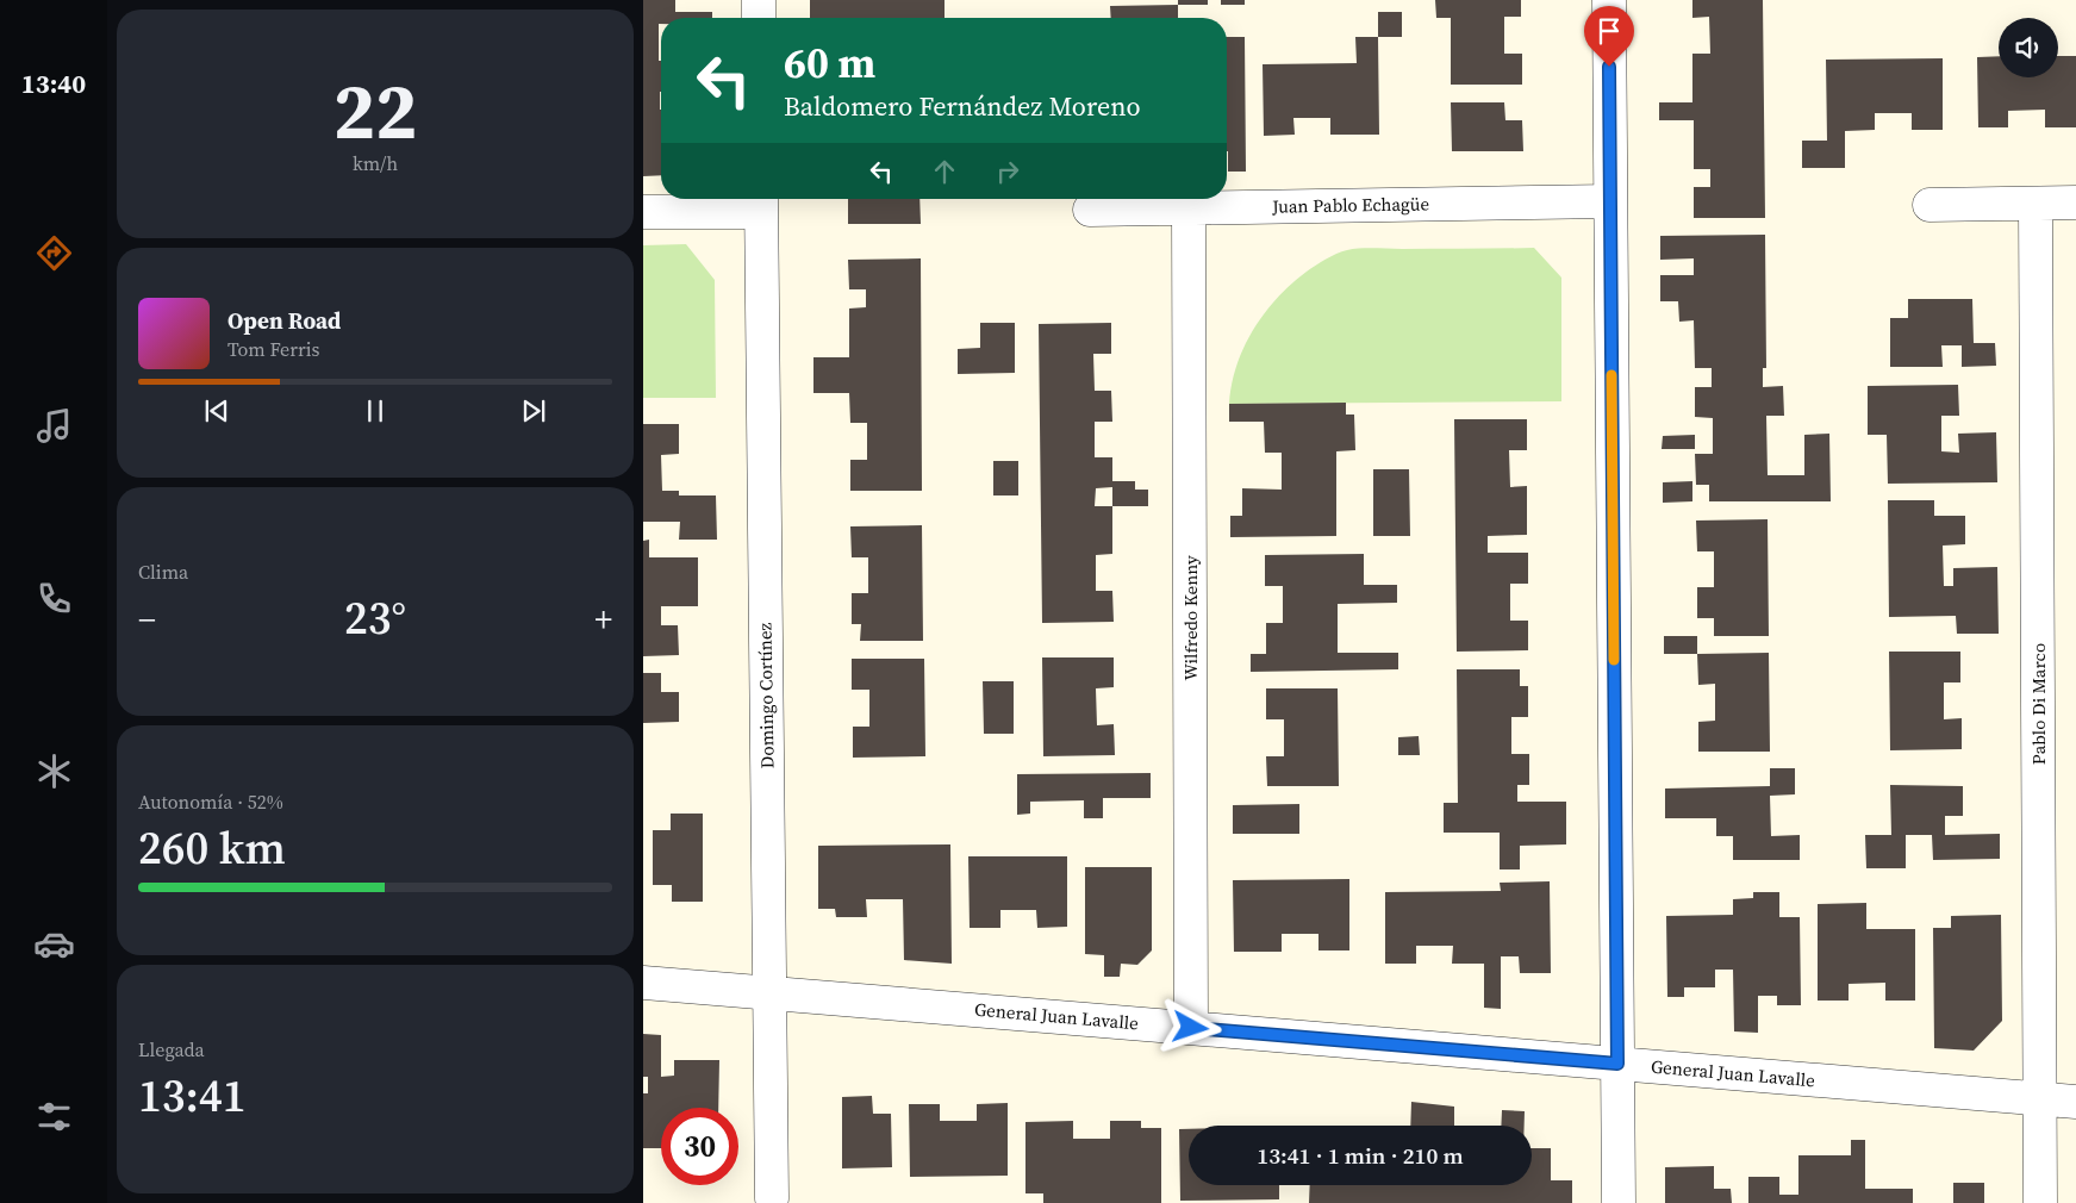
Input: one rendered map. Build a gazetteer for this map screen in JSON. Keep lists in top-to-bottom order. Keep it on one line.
{"streets":{"street":["Juan Pablo Echagüe","Wilfredo Kenny","Domingo Cortínez","Pablo Di Marco","General Juan Lavalle"]},"crossings":[["Juan Pablo Echagüe","Wilfredo Kenny"],["Wilfredo Kenny","General Juan Lavalle"],["Domingo Cortínez","General Juan Lavalle"],["Pablo Di Marco","General Juan Lavalle"]],"page":{"tabs":"13:40","tile":[["22","km/h"],"Clima",["Autonomía · 52%","260 km"],["Llegada","13:41"]],"turn":["60 m","Baldomero Fernández Moreno"],"song":["Open Road","Tom Ferris"],"heat":["−","23°","+"],"limit":"30","trip":"13:41 · 1 min · 210 m"}}
